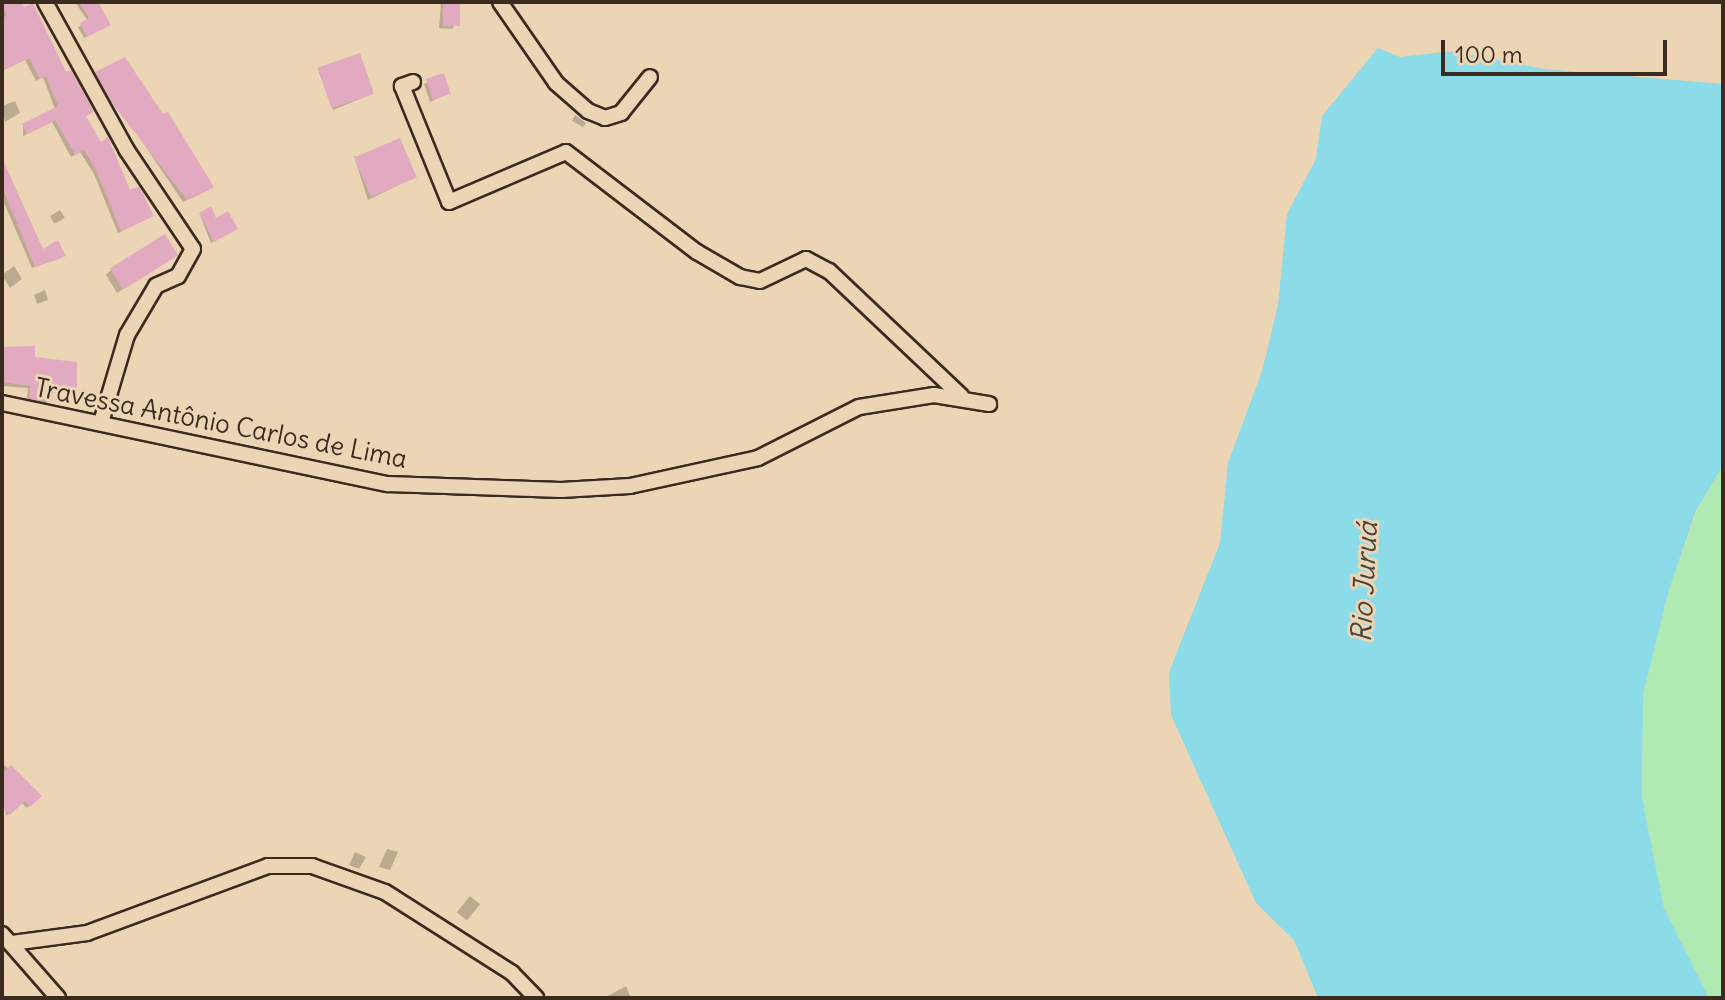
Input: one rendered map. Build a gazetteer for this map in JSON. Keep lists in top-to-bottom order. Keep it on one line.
{"streets":{"street":["Travessa Antônio Carlos de Lima"]},"water":["Rio Juruá"],"scale_bar":"100 m"}
